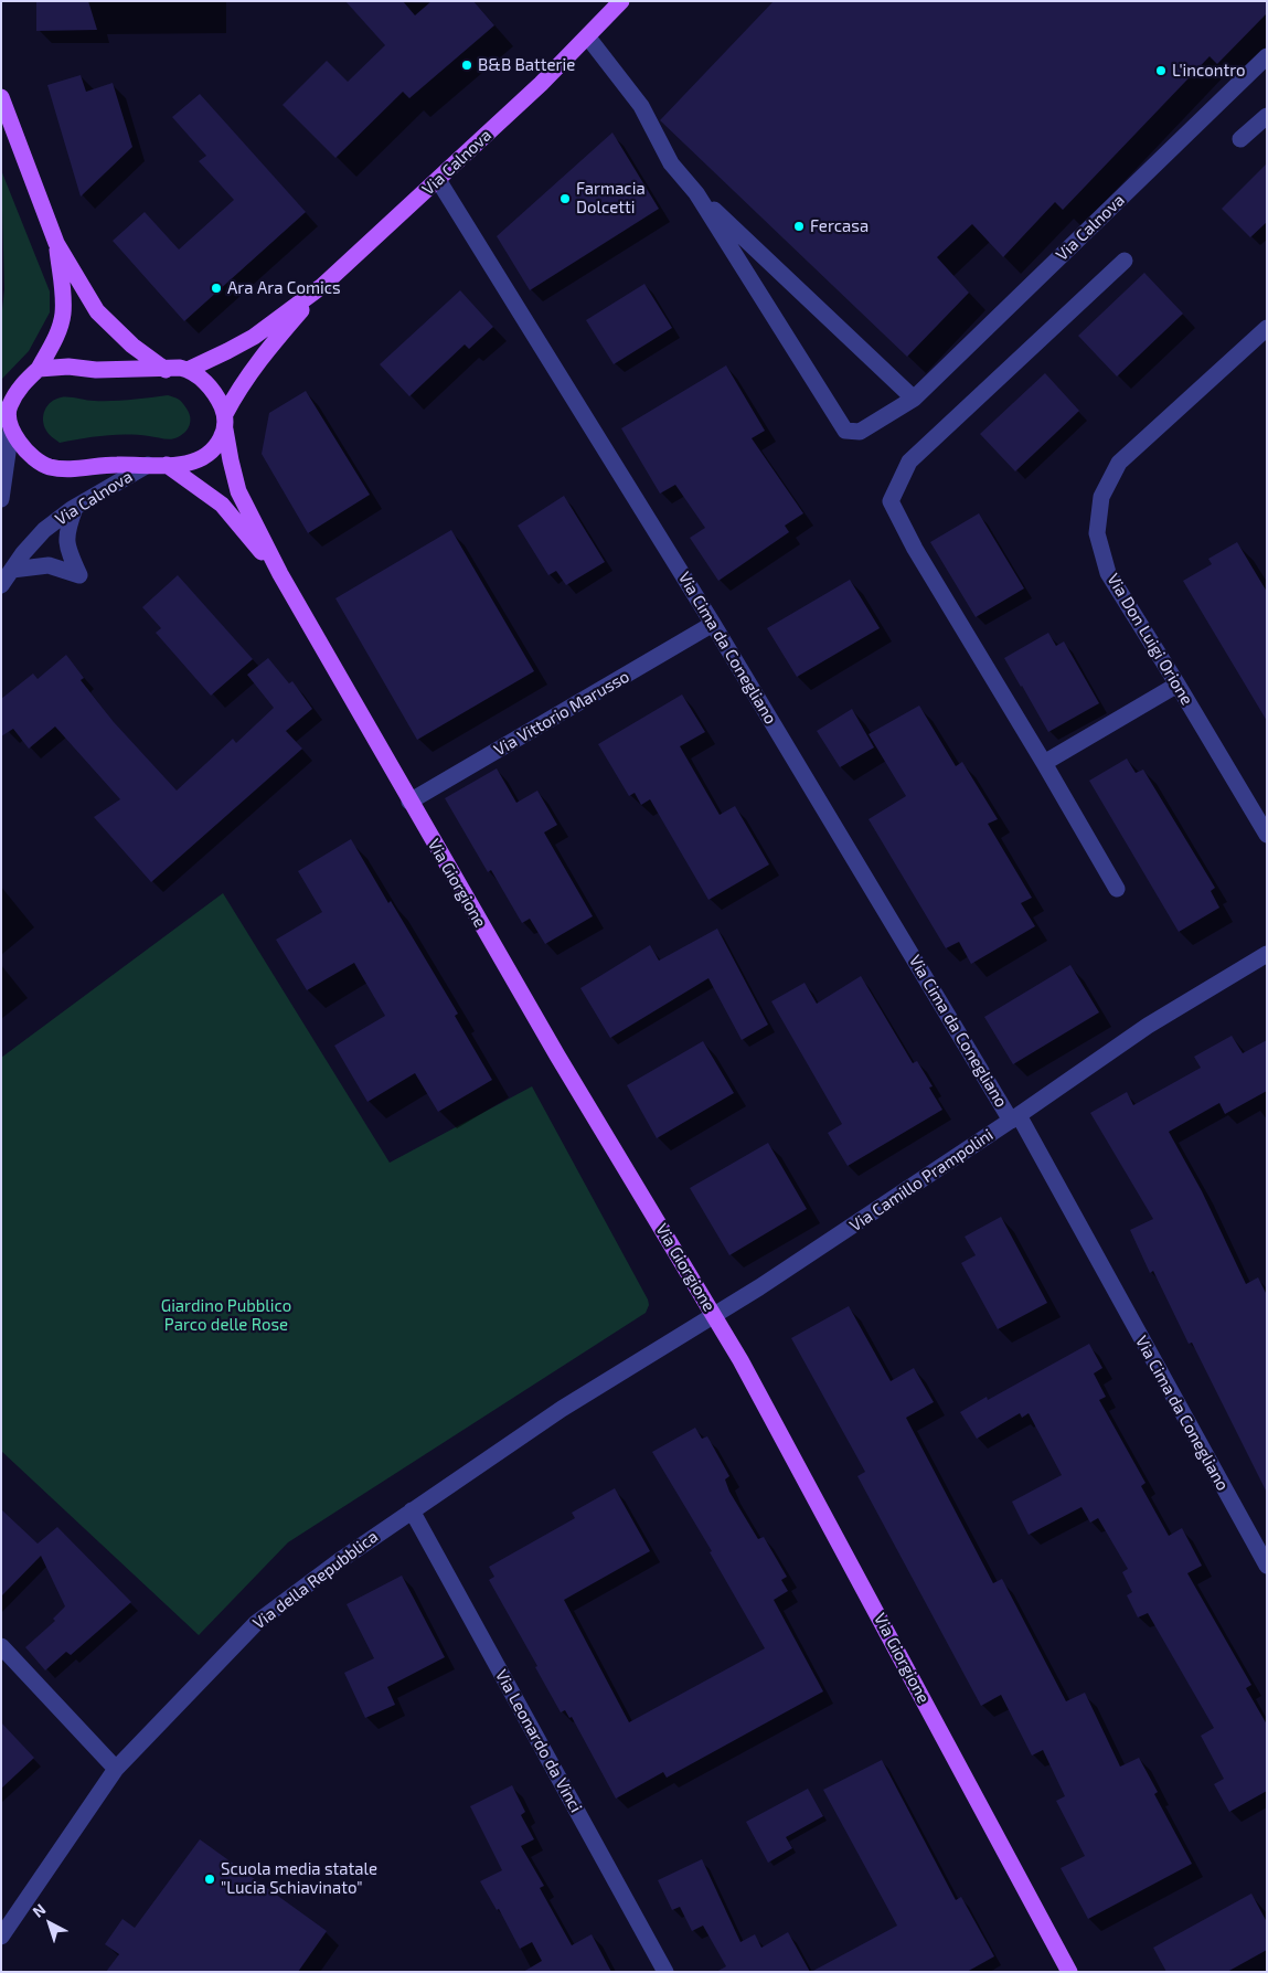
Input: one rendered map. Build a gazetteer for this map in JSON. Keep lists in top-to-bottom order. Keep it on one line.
{"streets":{"main road":["Via Calnova","Via Giorgione"],"street":["Via Don Luigi Orione","Via Cima da Conegliano","Via Vittorio Marusso","Via Camillo Prampolini","Via della Repubblica","Via Leonardo da Vinci"]},"crossings":[["Via Calnova","Via Cima da Conegliano"],["Via Calnova","Via Giorgione"],["Via Cima da Conegliano","Via Vittorio Marusso"],["Via Cima da Conegliano","Via Camillo Prampolini"],["Via Vittorio Marusso","Via Giorgione"],["Via Giorgione","Via Camillo Prampolini"],["Via Giorgione","Via della Repubblica"],["Via Camillo Prampolini","Via della Repubblica"],["Via della Repubblica","Via Leonardo da Vinci"]],"parks":["Giardino Pubblico Parco delle Rose"],"places":["B&B Batterie","L'incontro","Farmacia Dolcetti","Fercasa","Ara Ara Comics","Scuola media statale \"Lucia Schiavinato\""],"north":"top left"}
